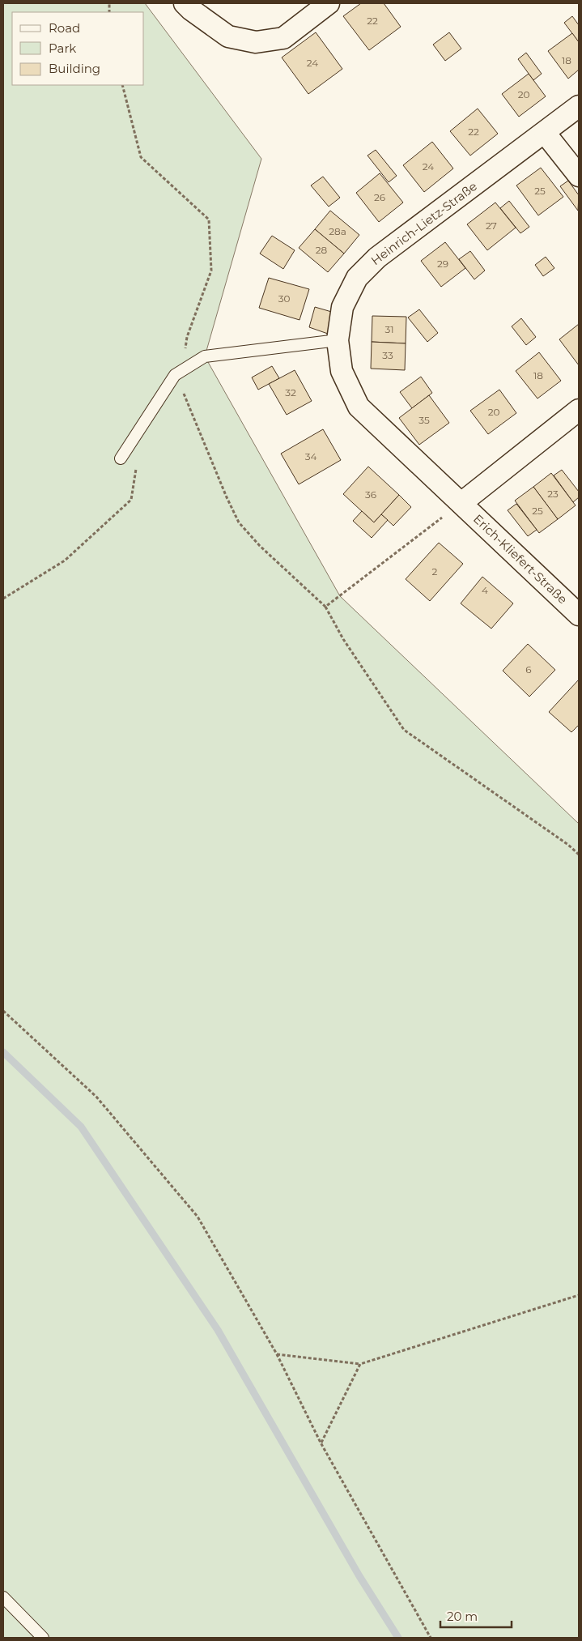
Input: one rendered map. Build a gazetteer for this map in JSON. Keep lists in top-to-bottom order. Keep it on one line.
{"streets":{"street":["Heinrich-Lietz-Straße","Erich-Kliefert-Straße"]},"crossings":[["Heinrich-Lietz-Straße","Erich-Kliefert-Straße"]],"house_numbers":["22","18","24","20","22","24","25","26","27","28a","28","29","30","31","33","18","32","20","35","34","23","36","25","2","4","6"],"legend":["Road","Park","Building"],"scale_bar":"20 m"}
